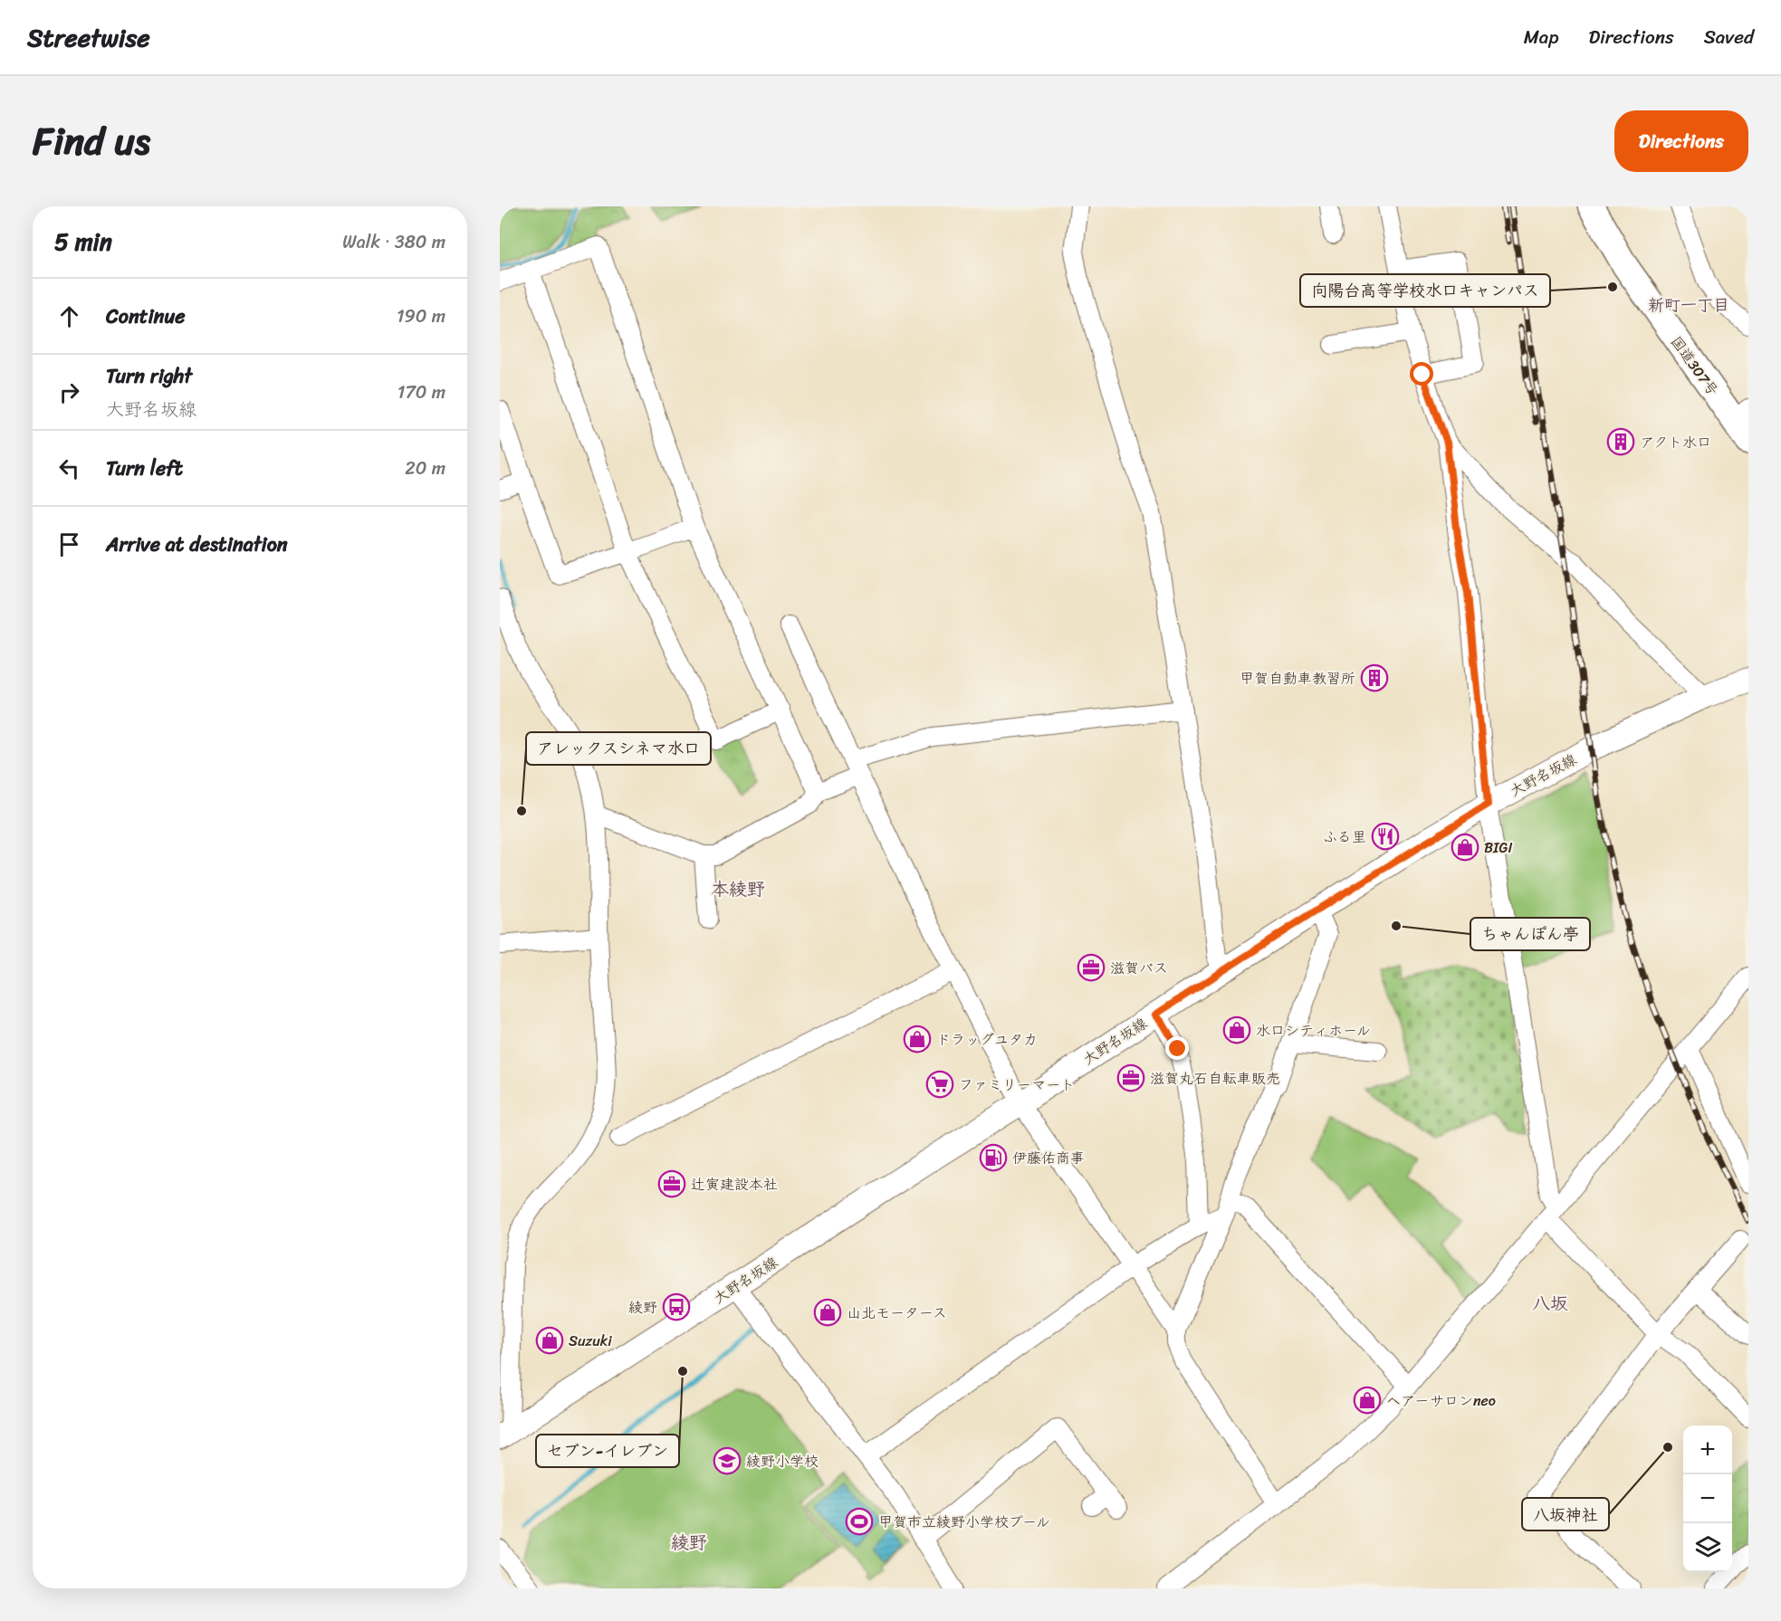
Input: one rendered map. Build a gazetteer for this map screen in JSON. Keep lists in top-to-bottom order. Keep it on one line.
{"streets":{"highway":["国道307号"],"main road":["大野名坂線"]},"districts":["新町一丁目","本綾野","八坂","綾野"],"places":{"other":["向陽台高等学校水口キャンパス","アレックスシネマ水口","ちゃんぽん亭","セブン-イレブン","八坂神社"],"building":["アクト水口","甲賀自動車教習所"],"restaurant":["ふる里"],"shop":["BIGI","水口シティホール","ドラッグユタカ","山北モータース","Suzuki","ヘアーサロンneo"],"office":["滋賀バス","滋賀丸石自転車販売","辻寅建設本社"],"supermarket":["ファミリーマート"],"fuel station":["伊藤佑商事"],"bus stop":["綾野"],"school or university":["綾野小学校"],"sports":["甲賀市立綾野小学校プール"]},"page":{"header":"Streetwise","nav":["Map","Directions","Saved"],"title":"Find us","buttons":"Directions","heading":["5 min","Walk · 380 m"],"list":[["Continue","190 m"],["Turn right","大野名坂線","170 m"],["Turn left","20 m"],"Arrive at destination"],"map_buttons":["+","−"]}}
